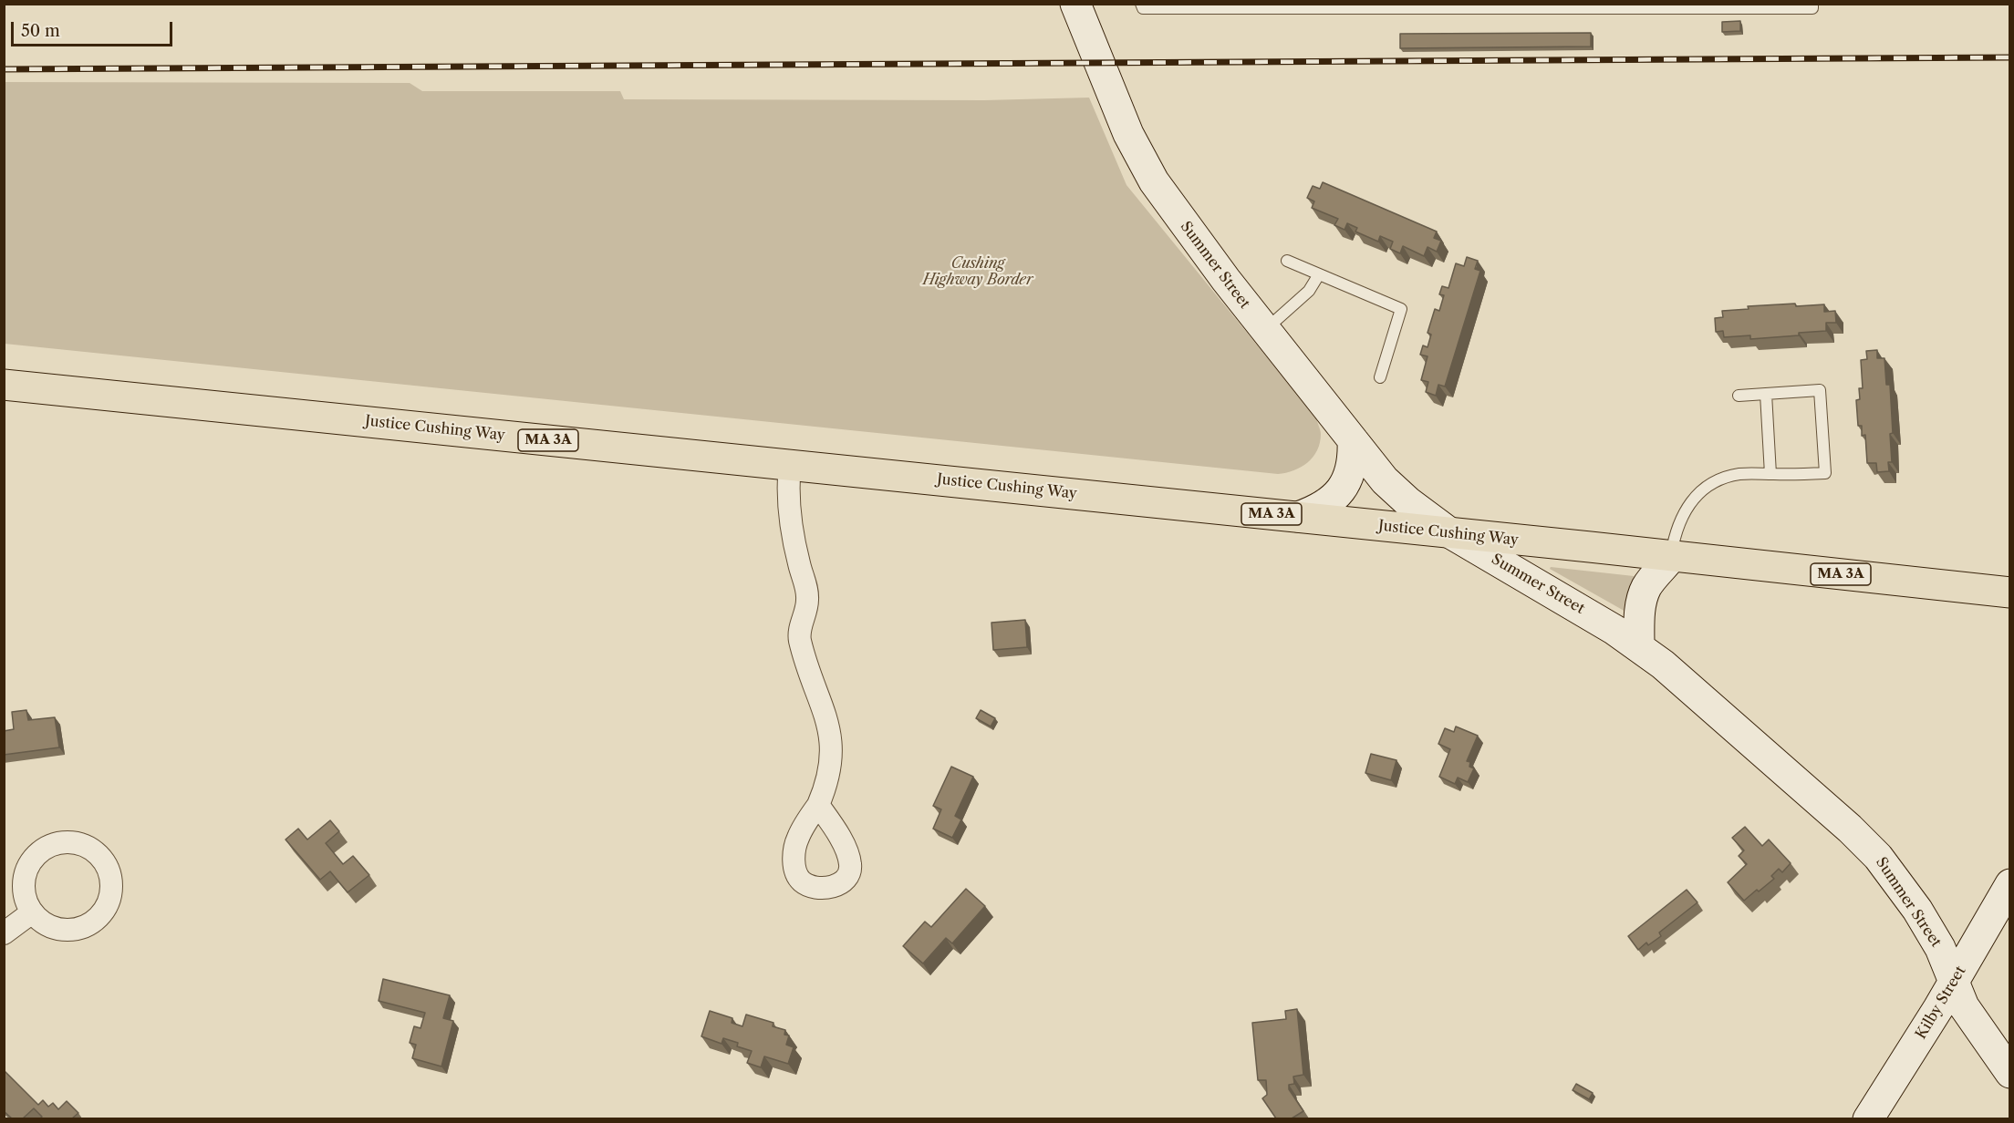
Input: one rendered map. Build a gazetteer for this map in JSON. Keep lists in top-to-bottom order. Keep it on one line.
{"streets":{"main road":["Justice Cushing Way","MA 3A"],"street":["Summer Street","Kilby Street"]},"crossings":[["Summer Street","Justice Cushing Way"],["Summer Street","Kilby Street"]],"parks":["Cushing Highway Border"],"scale_bar":"50 m"}
